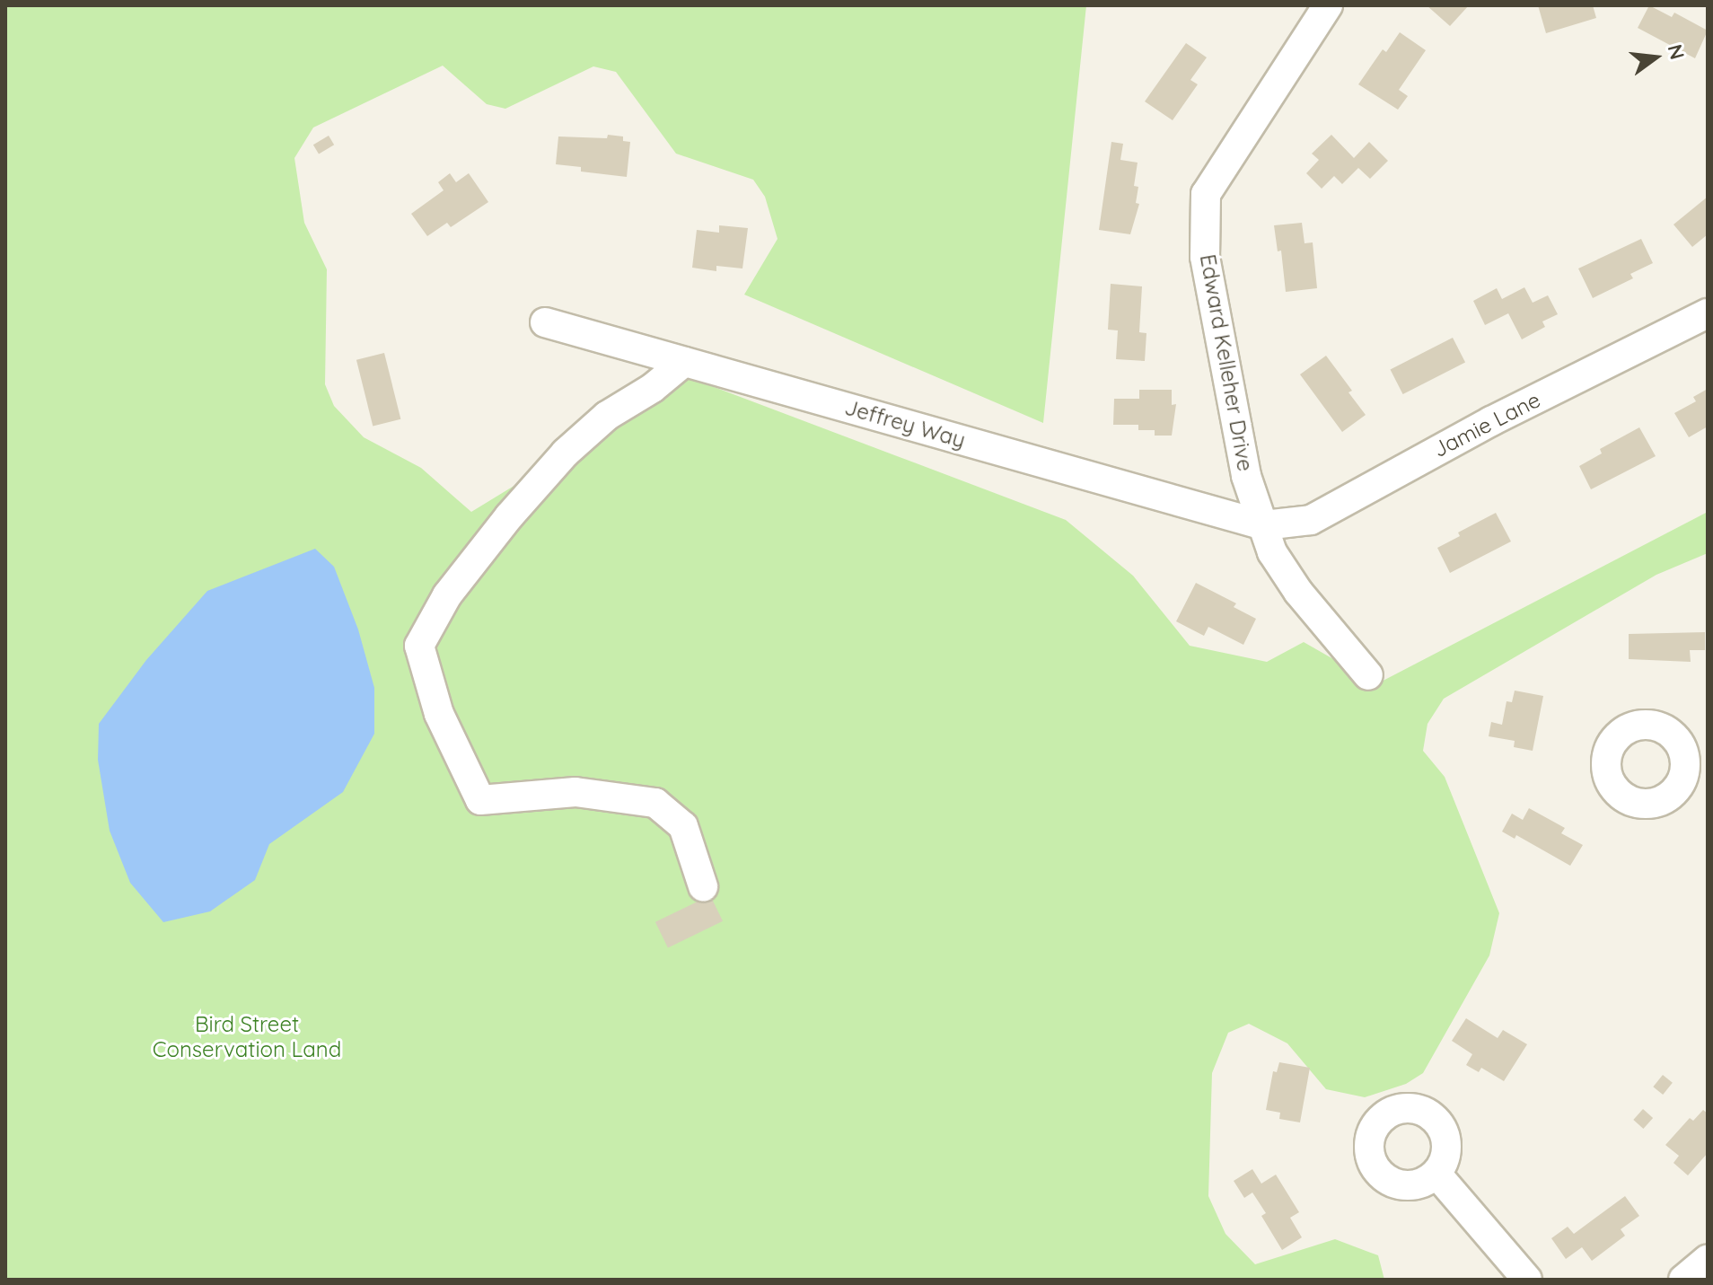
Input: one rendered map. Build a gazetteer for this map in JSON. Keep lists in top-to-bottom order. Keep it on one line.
{"streets":{"street":["Edward Kelleher Drive","Jeffrey Way","Jamie Lane"]},"crossings":[["Edward Kelleher Drive","Jeffrey Way"],["Edward Kelleher Drive","Jamie Lane"],["Jeffrey Way","Jamie Lane"]],"parks":["Bird Street Conservation Land"],"north":"right"}
